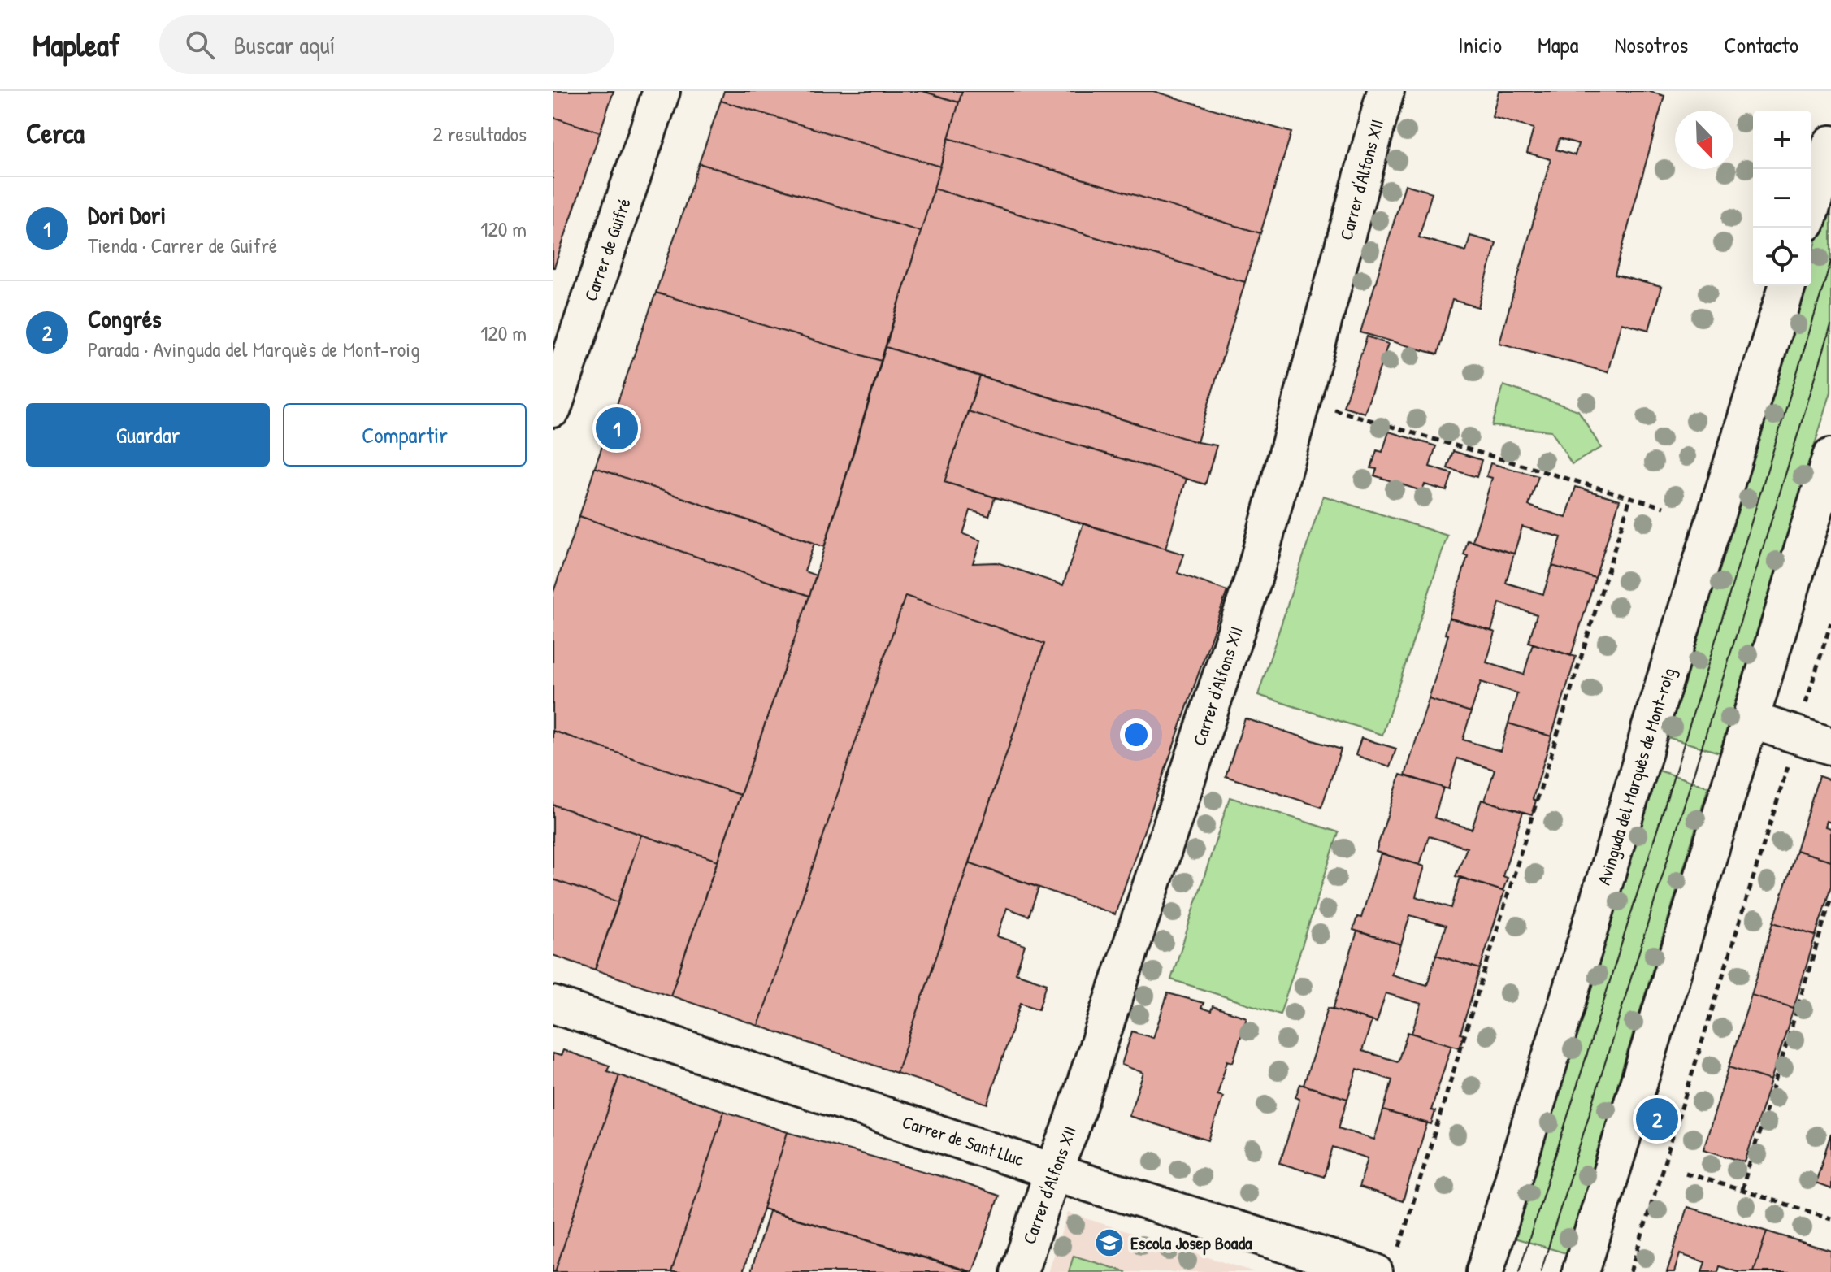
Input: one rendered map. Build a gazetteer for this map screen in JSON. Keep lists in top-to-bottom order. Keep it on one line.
{"streets":{"street":["Carrer d'Alfons XII","Carrer de Guifré","Avinguda del Marquès de Mont-roig","Carrer de Sant Lluc"]},"crossings":[["Carrer d'Alfons XII","Carrer de Sant Lluc"]],"places":{"school or university":["Escola Josep Boada"]},"north":"bottom right","page":{"header":"Mapleaf","search":"Buscar aquí","nav":["Inicio","Mapa","Nosotros","Contacto"],"heading":["Cerca","2 resultados"],"map_buttons":["+","−"],"list":[{"mark":"1","name":"Dori Dori","note":"Tienda · Carrer de Guifré","value":"120 m"},{"mark":"2","name":"Congrés","note":"Parada · Avinguda del Marquès de Mont-roig","value":"120 m"}],"buttons":["Guardar","Compartir"],"pins":["1","2"]}}
